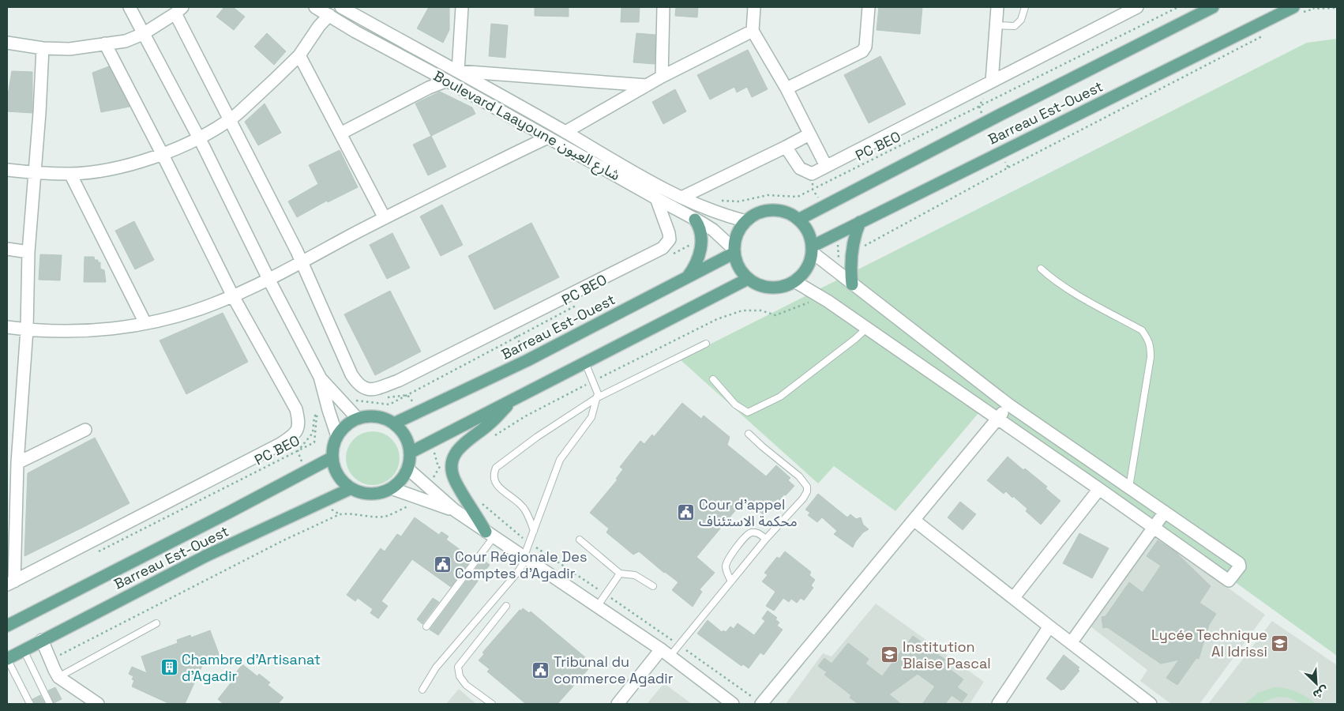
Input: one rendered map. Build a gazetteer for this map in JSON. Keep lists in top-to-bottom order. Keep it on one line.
{"streets":{"main road":["Barreau Est-Ouest"],"street":["Boulevard Laayoune شارع العيون"],"path":["PC BEO"]},"crossings":[["Barreau Est-Ouest","Boulevard Laayoune شارع العيون"],["Boulevard Laayoune شارع العيون","PC BEO"]],"places":{"public building":["Cour d'appel محكمة الاستئناف","Cour Régionale Des Comptes d'Agadir","Tribunal du commerce Agadir"],"school or university":["Lycée Technique Al Idrissi","Institution Blaise Pascal"],"building":["Chambre d'Artisanat d'Agadir"]},"north":"bottom right"}
